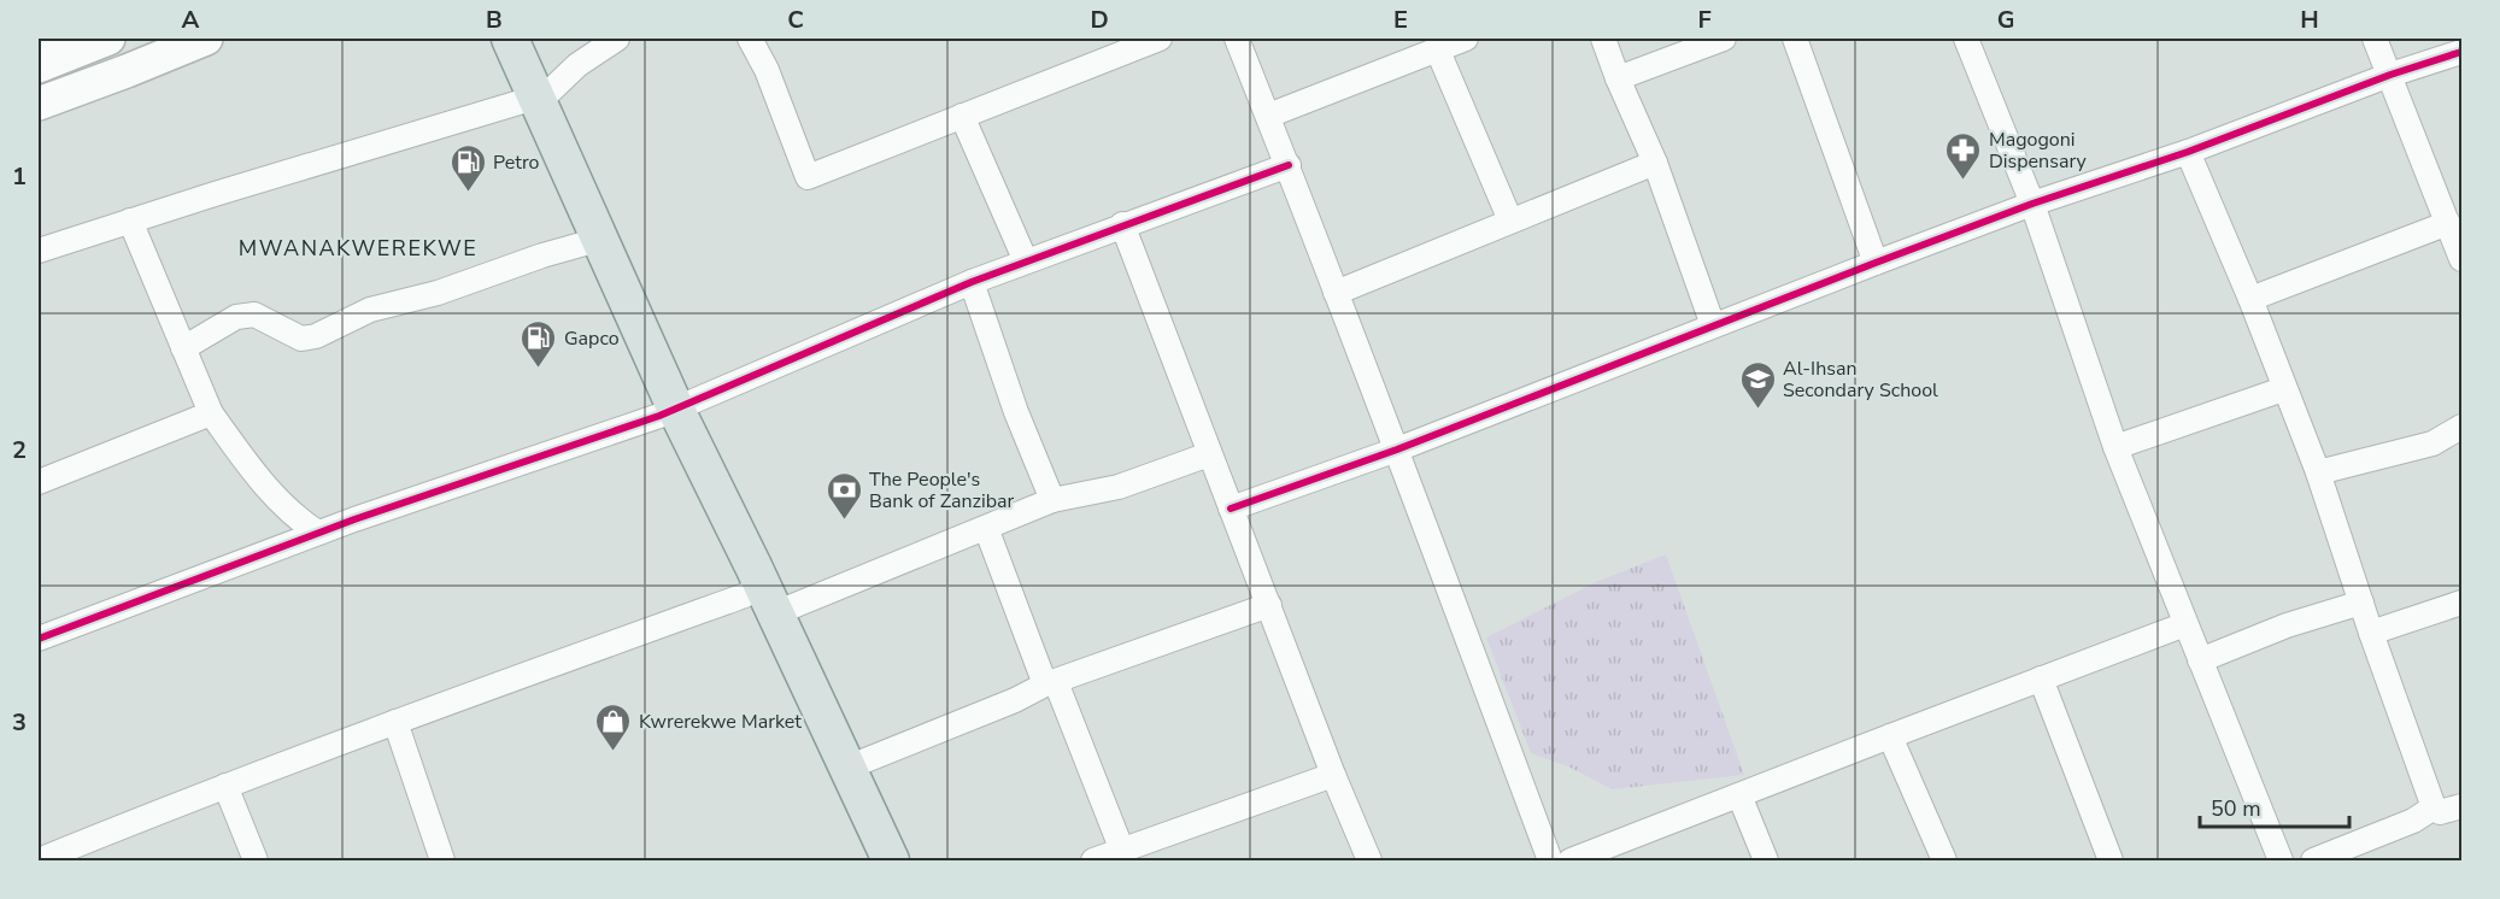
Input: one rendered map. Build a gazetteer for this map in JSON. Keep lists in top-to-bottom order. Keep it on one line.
{"districts":["MWANAKWEREKWE"],"places":{"pharmacy":["Magogoni Dispensary"],"fuel station":["Petro","Gapco"],"school or university":["Al-Ihsan Secondary School"],"bank":["The People's Bank of Zanzibar"],"shop":["Kwrerekwe Market"]},"scale_bar":"50 m","grid":{"columns":["A","B","C","D","E","F","G","H"],"rows":["1","2","3"]}}
